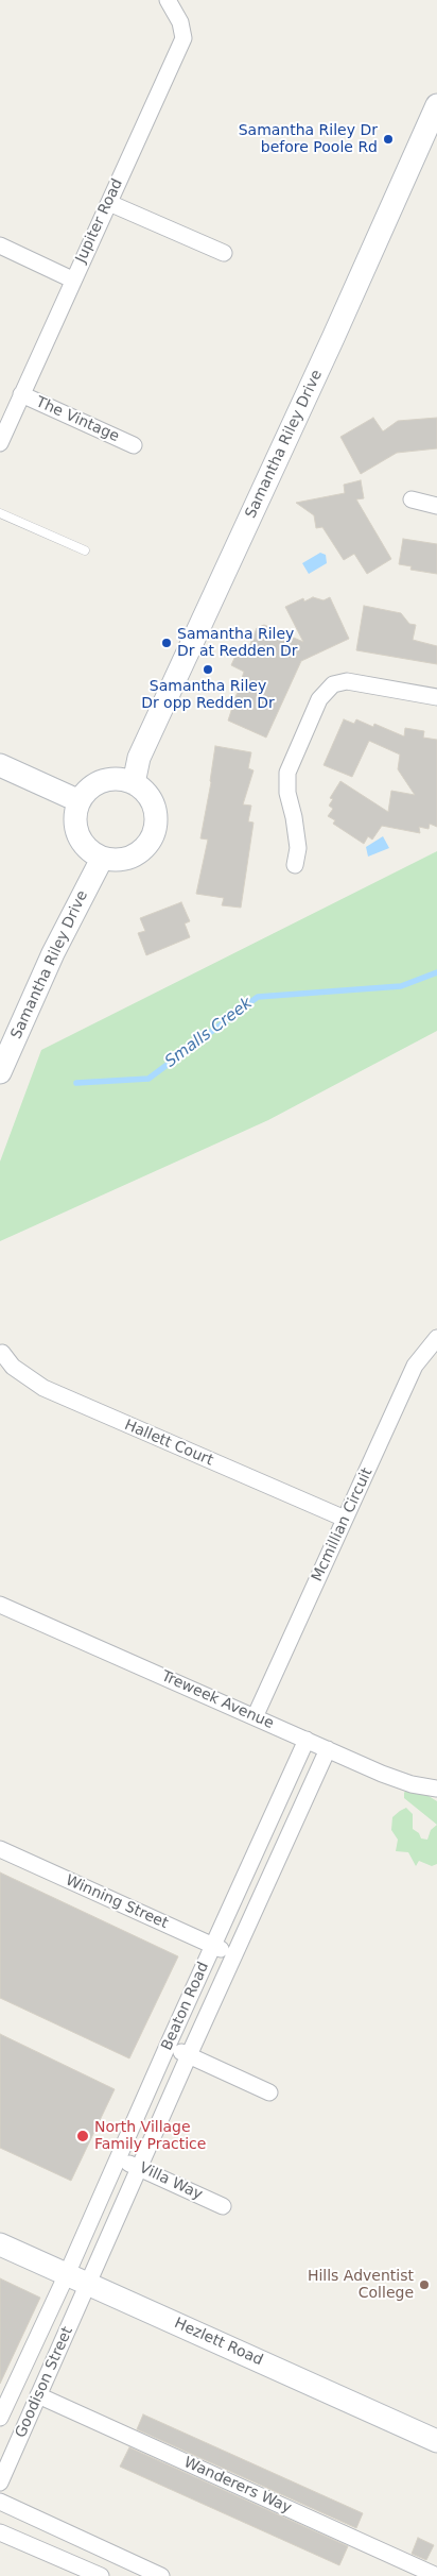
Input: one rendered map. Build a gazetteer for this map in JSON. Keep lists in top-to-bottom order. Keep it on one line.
{"streets":{"main road":["Samantha Riley Drive","Hezlett Road"],"street":["Jupiter Road","The Vintage","Hallett Court","Mcmillian Circuit","Treweek Avenue","Winning Street","Beaton Road","Villa Way","Goodison Street","Wanderers Way"]},"crossings":[["Jupiter Road","The Vintage"],["Hallett Court","Mcmillian Circuit"],["Mcmillian Circuit","Treweek Avenue"],["Treweek Avenue","Beaton Road"],["Winning Street","Beaton Road"],["Beaton Road","Villa Way"],["Beaton Road","Hezlett Road"],["Beaton Road","Goodison Street"],["Hezlett Road","Goodison Street"],["Goodison Street","Wanderers Way"]],"water":["Smalls Creek"],"places":["Samantha Riley Dr before Poole Rd","Samantha Riley Dr at Redden Dr","Samantha Riley Dr opp Redden Dr","North Village Family Practice","Hills Adventist College"]}
